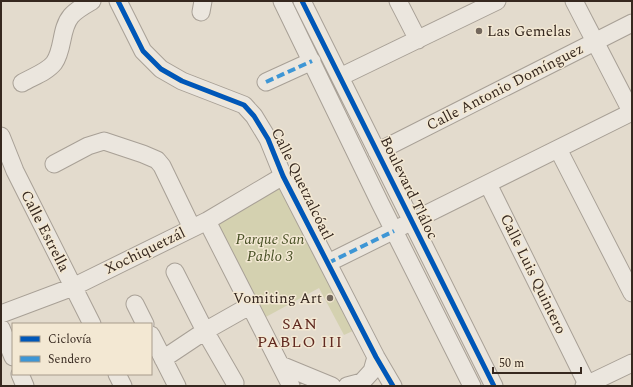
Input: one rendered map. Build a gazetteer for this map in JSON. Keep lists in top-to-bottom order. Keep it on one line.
{"streets":{"street":["Calle Antonio Domínguez","Calle Quetzalcóatl","Boulevard Tláloc","Calle Estrella","Xochiquetzál","Calle Luis Quintero"]},"crossings":[["Calle Antonio Domínguez","Boulevard Tláloc"],["Calle Quetzalcóatl","Xochiquetzál"],["Calle Estrella","Xochiquetzál"]],"districts":["SAN PABLO III"],"parks":["Parque San Pablo 3"],"places":["Las Gemelas","Vomiting Art"],"legend":["Ciclovía","Sendero"],"scale_bar":"50 m"}
